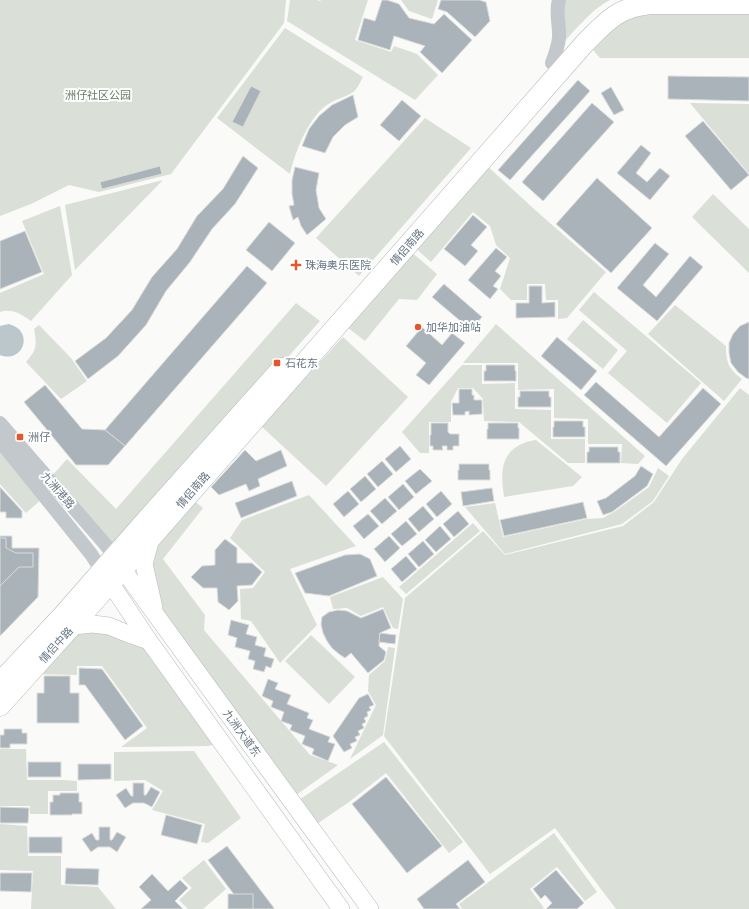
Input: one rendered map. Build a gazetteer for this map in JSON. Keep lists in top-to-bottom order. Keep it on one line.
{"streets":{"highway":["情侣南路","情侣中路"],"main road":["九洲大道东"],"street":["九洲港路"]},"crossings":[["情侣南路","九洲港路"],["情侣南路","情侣中路"],["情侣南路","九洲大道东"],["九洲港路","情侣中路"],["九洲港路","九洲大道东"],["情侣中路","九洲大道东"]],"parks":["洲仔社区公园"],"places":{"health":["珠海奥乐医院"],"other":["加华加油站"],"transit":["石花东","洲仔"]}}
